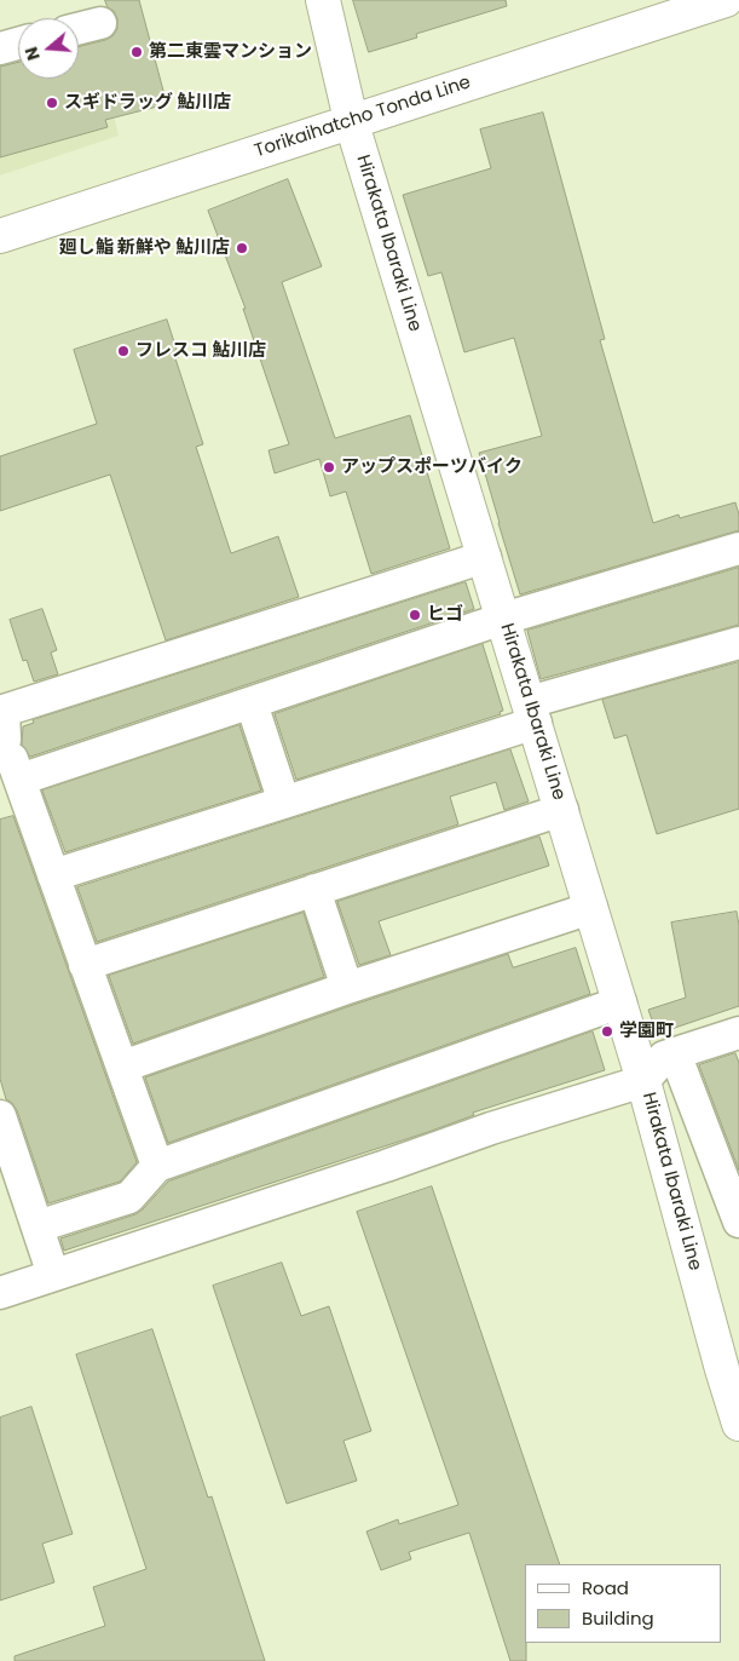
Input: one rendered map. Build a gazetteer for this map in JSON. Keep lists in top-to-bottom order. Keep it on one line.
{"streets":{"main road":["Torikaihatcho Tonda Line","Hirakata Ibaraki Line"]},"crossings":[["Torikaihatcho Tonda Line","Hirakata Ibaraki Line"]],"places":["第二東雲マンション","スギドラッグ 鮎川店","廻し鮨 新鮮や 鮎川店","フレスコ 鮎川店","アップスポーツバイク","ヒゴ","学園町"],"legend":["Road","Building"],"north":"left"}
